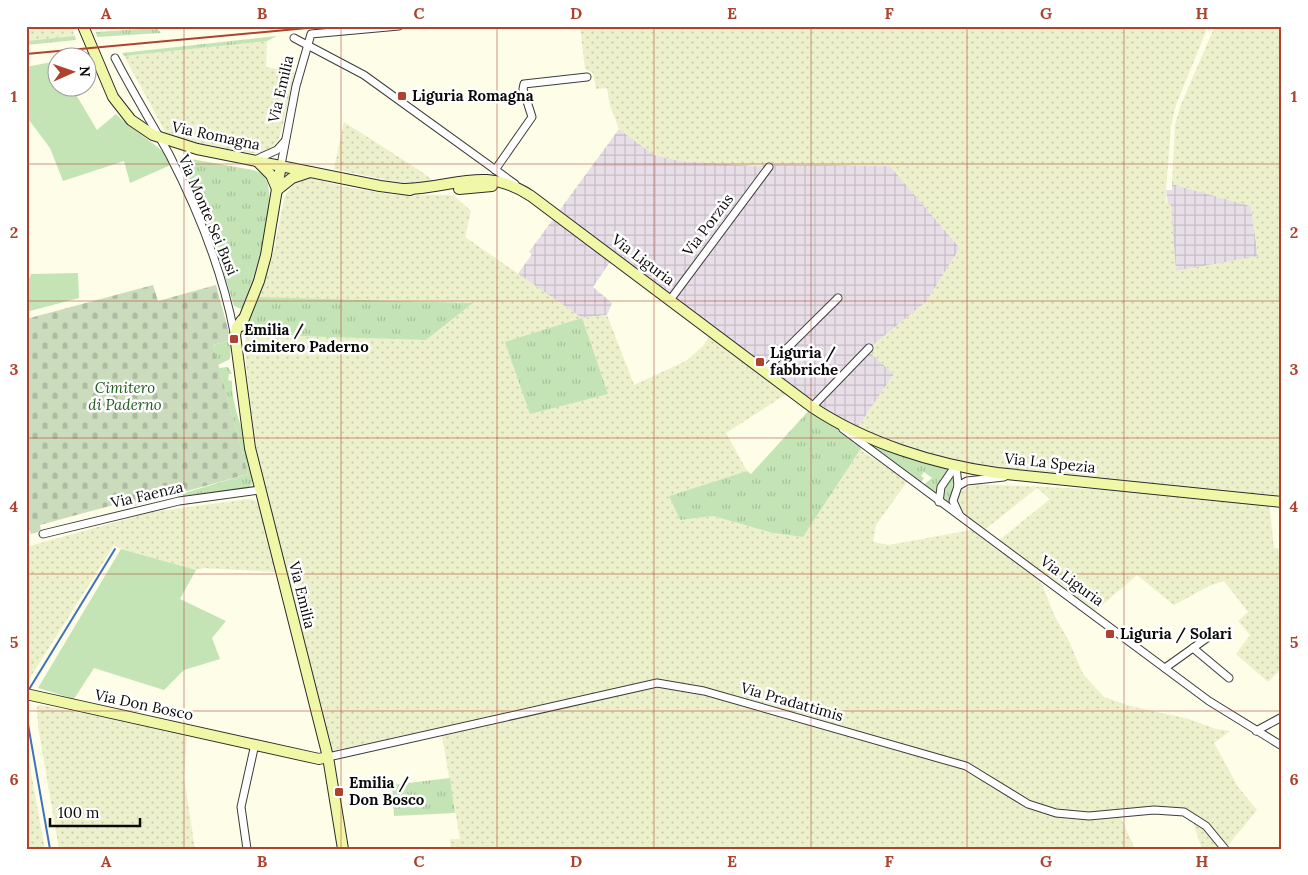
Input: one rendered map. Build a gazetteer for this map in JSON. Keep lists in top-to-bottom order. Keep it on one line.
{"streets":{"main road":["Via Emilia","Via Romagna","Via Liguria","Via La Spezia","Via Don Bosco"],"street":["Via Monte Sei Busi","Via Porzùs","Via Faenza","Via Pradattimis"]},"crossings":[["Via Emilia","Via Romagna"],["Via Emilia","Via Monte Sei Busi"],["Via Emilia","Via Faenza"],["Via Emilia","Via Pradattimis"],["Via Emilia","Via Don Bosco"],["Via Romagna","Via Monte Sei Busi"],["Via Romagna","Via Liguria"],["Via Porzùs","Via Liguria"],["Via Liguria","Via La Spezia"],["Via Pradattimis","Via Don Bosco"]],"parks":["Cimitero di Paderno"],"places":{"transit":["Liguria Romagna","Emilia / cimitero Paderno","Liguria / fabbriche","Liguria / Solari","Emilia / Don Bosco"]},"scale_bar":"100 m","north":"right","grid":{"columns":["A","B","C","D","E","F","G","H"],"rows":["1","2","3","4","5","6"]}}
